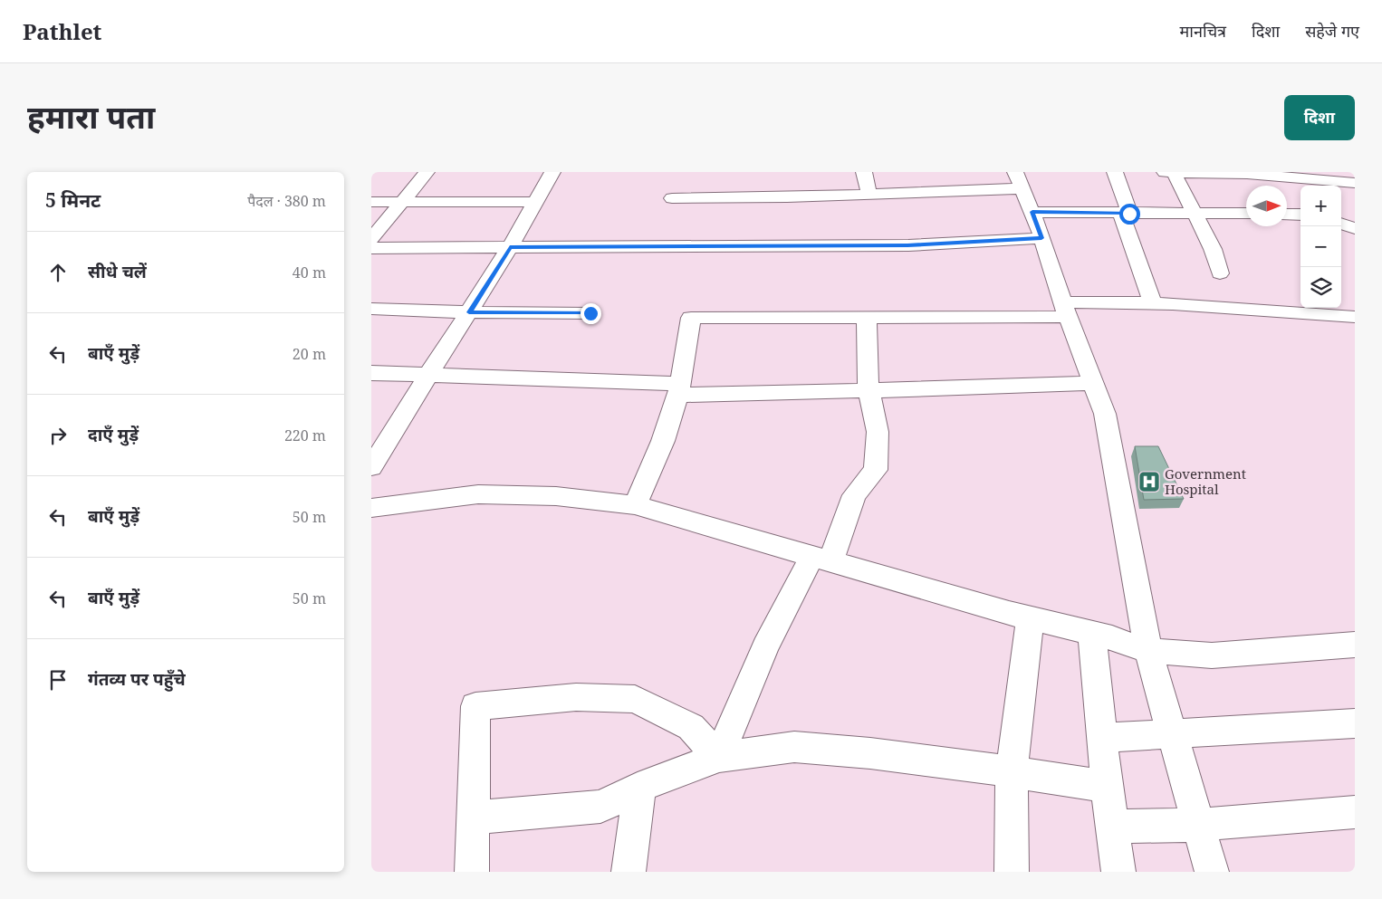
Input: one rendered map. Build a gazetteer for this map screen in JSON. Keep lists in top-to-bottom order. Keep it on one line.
{"places":{"hospital":["Government Hospital"]},"north":"right","page":{"header":"Pathlet","nav":["मानचित्र","दिशा","सहेजे गए"],"title":"हमारा पता","buttons":"दिशा","heading":["5 मिनट","पैदल · 380 m"],"map_buttons":["+","−"],"list":[["सीधे चलें","40 m"],["बाएँ मुड़ें","20 m"],["दाएँ मुड़ें","220 m"],["बाएँ मुड़ें","50 m"],["बाएँ मुड़ें","50 m"],"गंतव्य पर पहुँचे"]}}
